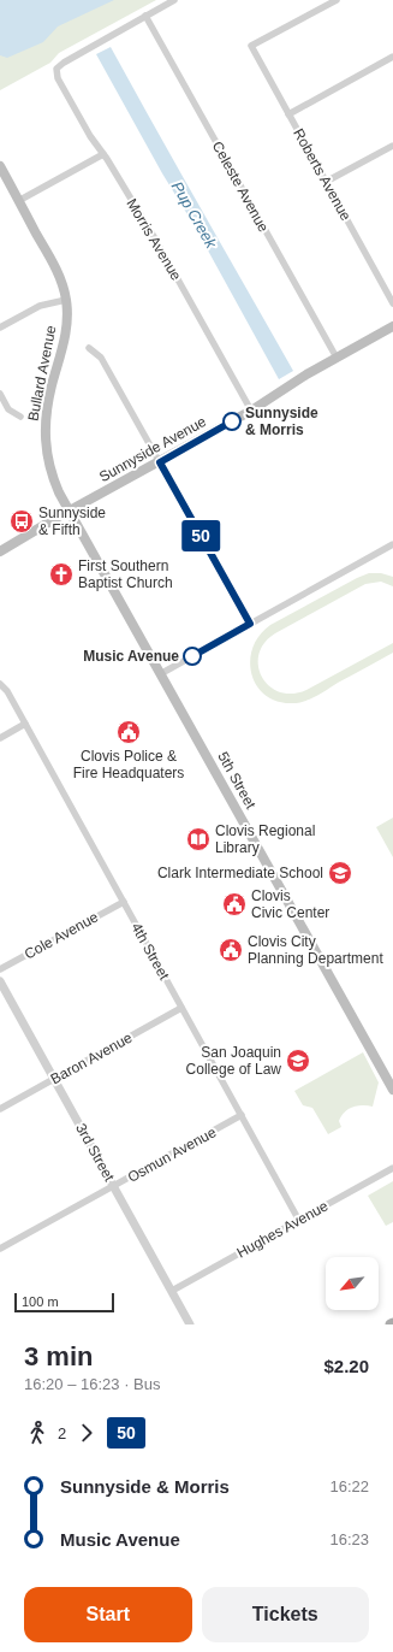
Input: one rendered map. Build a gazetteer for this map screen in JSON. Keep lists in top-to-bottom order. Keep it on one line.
{"streets":{"main road":["Bullard Avenue","Sunnyside Avenue","5th Street"],"street":["Roberts Avenue","Celeste Avenue","Morris Avenue","Cole Avenue","4th Street","Baron Avenue","3rd Street","Osmun Avenue","Hughes Avenue"]},"crossings":[["Celeste Avenue","Morris Avenue"],["Celeste Avenue","Sunnyside Avenue"],["Morris Avenue","Sunnyside Avenue"],["Bullard Avenue","Sunnyside Avenue"],["Bullard Avenue","5th Street"],["Sunnyside Avenue","5th Street"],["Cole Avenue","4th Street"],["4th Street","Baron Avenue"],["4th Street","Osmun Avenue"],["4th Street","Hughes Avenue"],["Baron Avenue","3rd Street"],["3rd Street","Osmun Avenue"],["3rd Street","Hughes Avenue"]],"water":["Pup Creek"],"places":{"other":["Sunnyside & Morris","Music Avenue"],"bus stop":["Sunnyside & Fifth"],"church":["First Southern Baptist Church"],"public building":["Clovis Police & Fire Headquaters","Clovis Civic Center","Clovis City Planning Department"],"library":["Clovis Regional Library"],"school or university":["Clark Intermediate School","San Joaquin College of Law"]},"lines":["bus line 50"],"scale_bar":"100 m","north":"bottom left","page":{"on_map":"50","scale":"100 m","heading":["3 min","16:20 – 16:23 · Bus","$2.20"],"legs":["2","50"],"list":[{"name":"Sunnyside & Morris","value":"16:22"},{"name":"Music Avenue","value":"16:23"}],"buttons":["Start","Tickets"]}}
